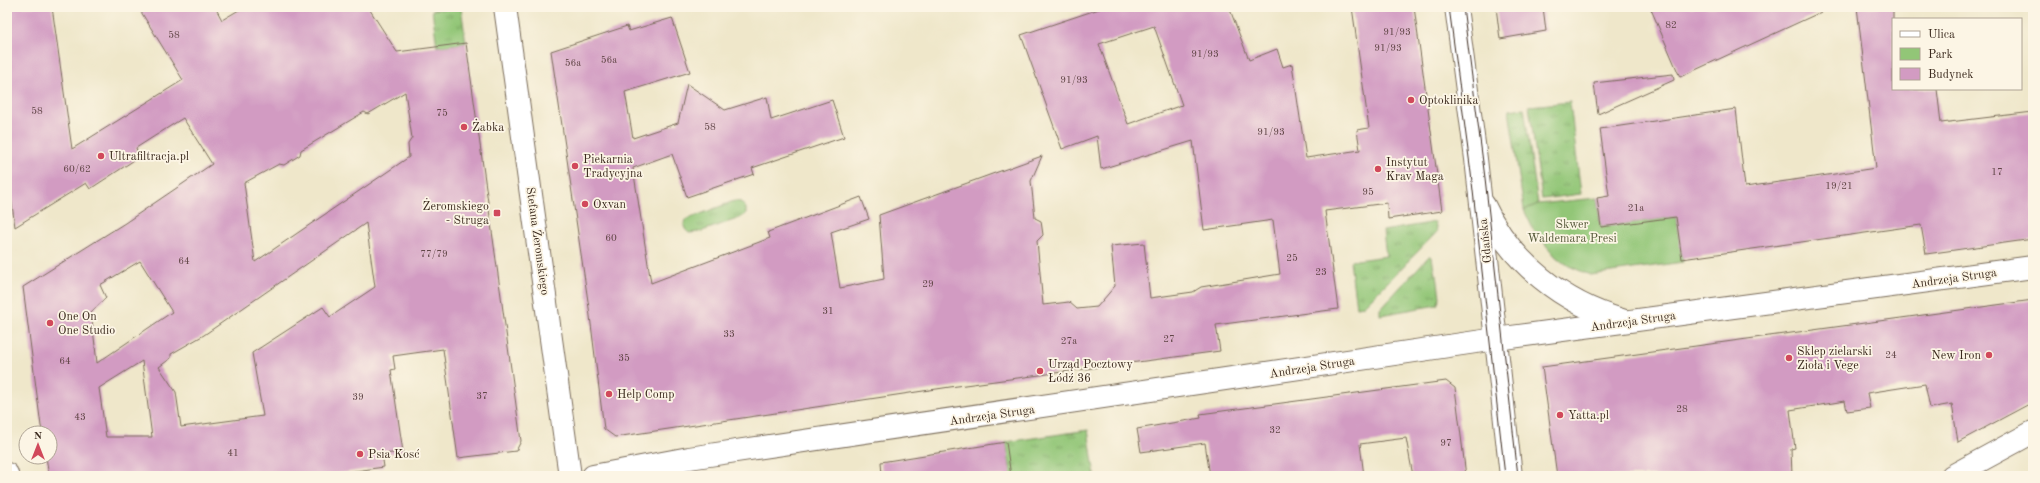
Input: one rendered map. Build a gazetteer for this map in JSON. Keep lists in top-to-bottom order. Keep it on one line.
{"streets":{"street":["Stefana Żeromskiego","Gdańska","Andrzeja Struga"]},"crossings":[["Gdańska","Andrzeja Struga"]],"parks":["Skwer Waldemara Presi"],"places":{"other":["Optoklinika","Żabka","Ultrafiltracja.pl","Piekarnia Tradycyjna","Instytut Krav Maga","Oxvan","One On One Studio","New Iron","Sklep zielarski Zioła i Vege","Urząd Pocztowy Łódź 36","Help Comp","Yatta.pl","Psia Kosć"],"transit":["Żeromskiego - Struga"]},"house_numbers":["82","91/93","58","91/93","91/93","56a","56a","91/93","58","75","58","91/93","60/62","17","19/21","95","21a","60","77/79","25","64","23","29","31","33","27","27a","24","35","64","37","39","28","43","32","97","41"],"legend":["Ulica","Park","Budynek"],"north":"top"}
